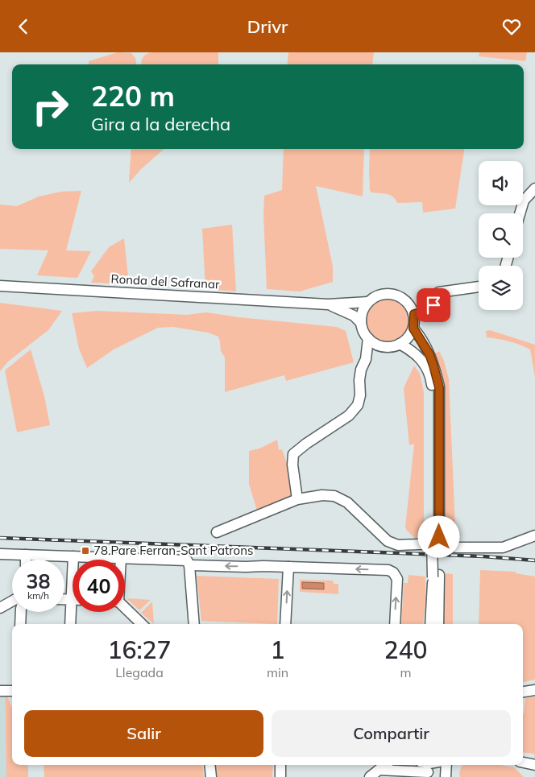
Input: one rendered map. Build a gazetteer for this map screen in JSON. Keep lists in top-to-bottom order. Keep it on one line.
{"streets":{"street":["Ronda del Safranar"]},"places":{"transit":["78.Pare Ferran-Sant Patrons"]},"page":{"header":"Drivr","turn":["220 m","Gira a la derecha"],"speed":"38 km/h","limit":"40","eta":["16:27","Llegada","1","min","240","m"],"buttons":["Salir","Compartir"]}}
